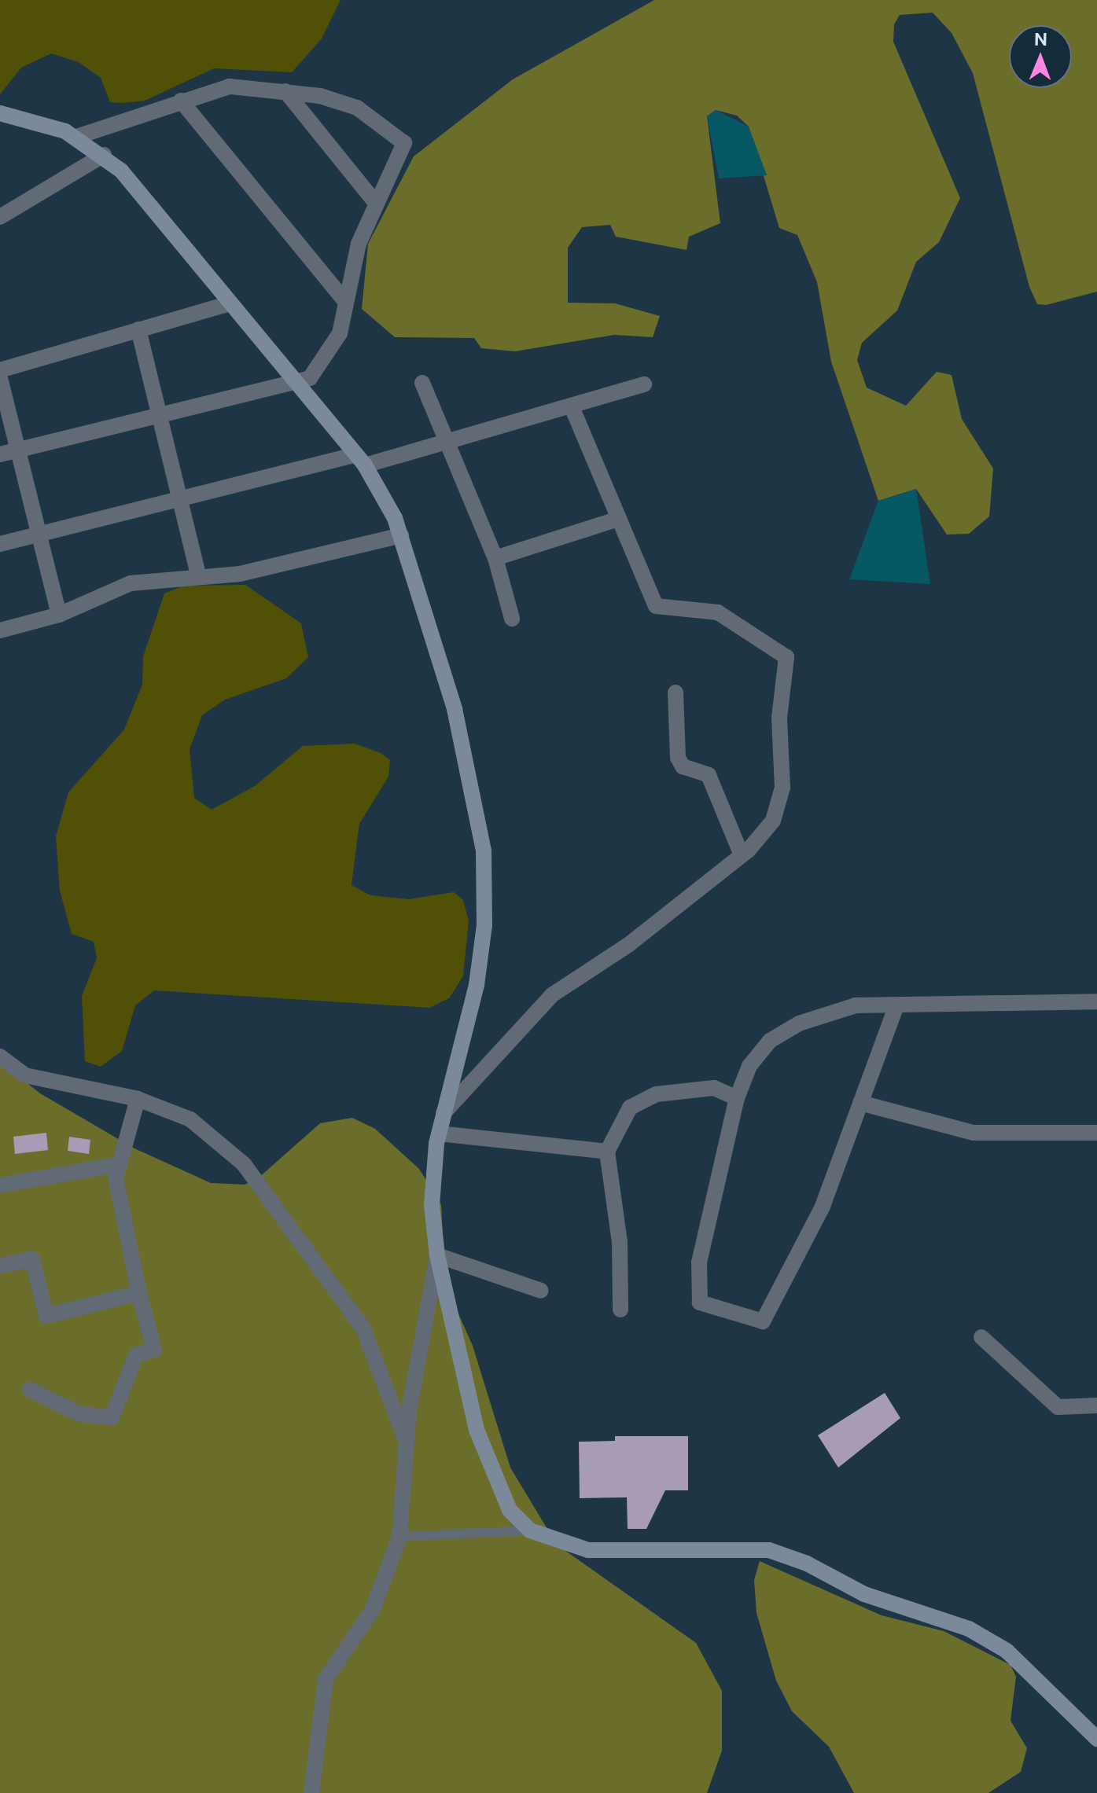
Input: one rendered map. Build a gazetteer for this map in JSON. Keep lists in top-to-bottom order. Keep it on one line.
{"north":"top"}
